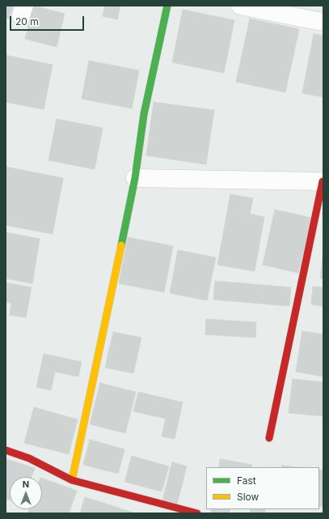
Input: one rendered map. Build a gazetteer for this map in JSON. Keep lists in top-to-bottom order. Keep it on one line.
{"legend":["Fast","Slow"],"scale_bar":"20 m","north":"top"}
